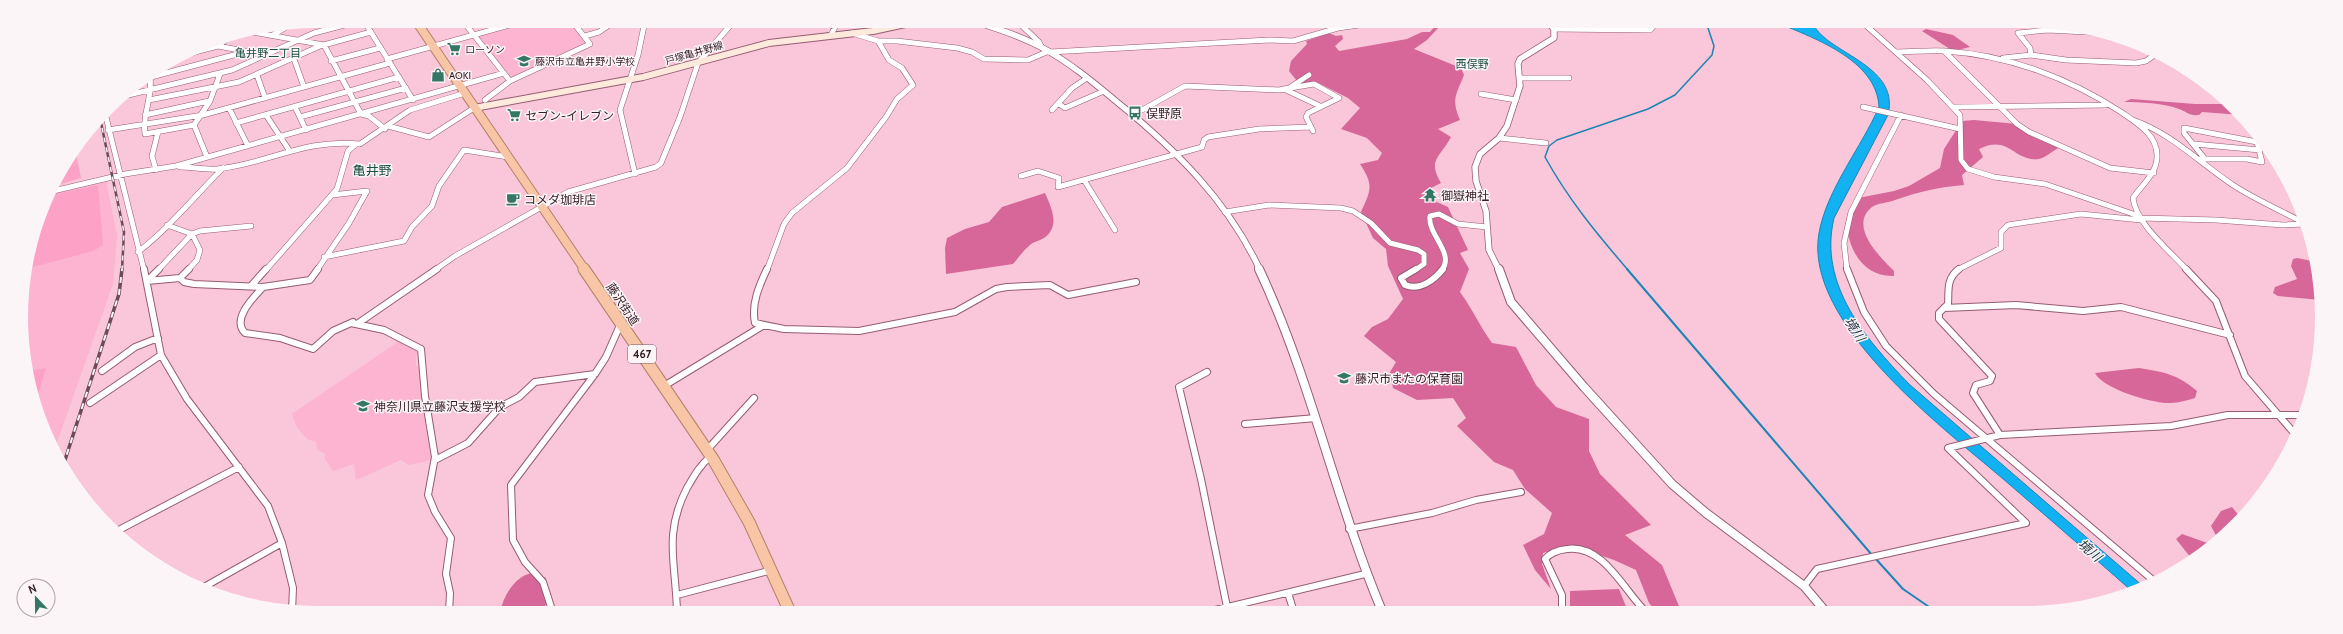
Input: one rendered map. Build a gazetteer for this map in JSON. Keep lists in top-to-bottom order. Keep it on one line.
{"streets":{"highway":["藤沢街道","467"],"main road":["戸塚亀井野線"]},"crossings":[["戸塚亀井野線","藤沢街道"]],"districts":["亀井野二丁目","西俣野","亀井野"],"water":["境川"],"places":{"supermarket":["ローソン","セブン-イレブン"],"school or university":["藤沢市立亀井野小学校","藤沢市またの保育園","神奈川県立藤沢支援学校"],"shop":["AOKI"],"bus stop":["俣野原"],"temple":["御嶽神社"],"cafe":["コメダ珈琲店"]},"north":"top"}
